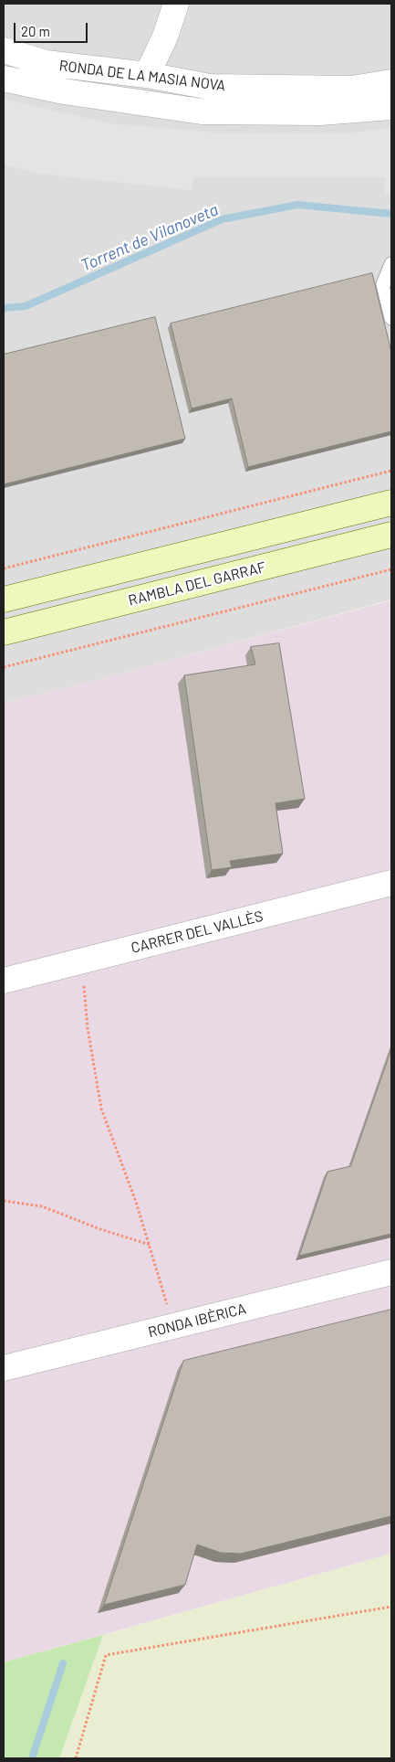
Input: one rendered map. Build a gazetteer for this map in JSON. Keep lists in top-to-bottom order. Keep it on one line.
{"streets":{"street":["RONDA DE LA MASIA NOVA","RAMBLA DEL GARRAF","CARRER DEL VALLÈS","RONDA IBÈRICA"]},"water":["Torrent de Vilanoveta"],"scale_bar":"20 m"}
